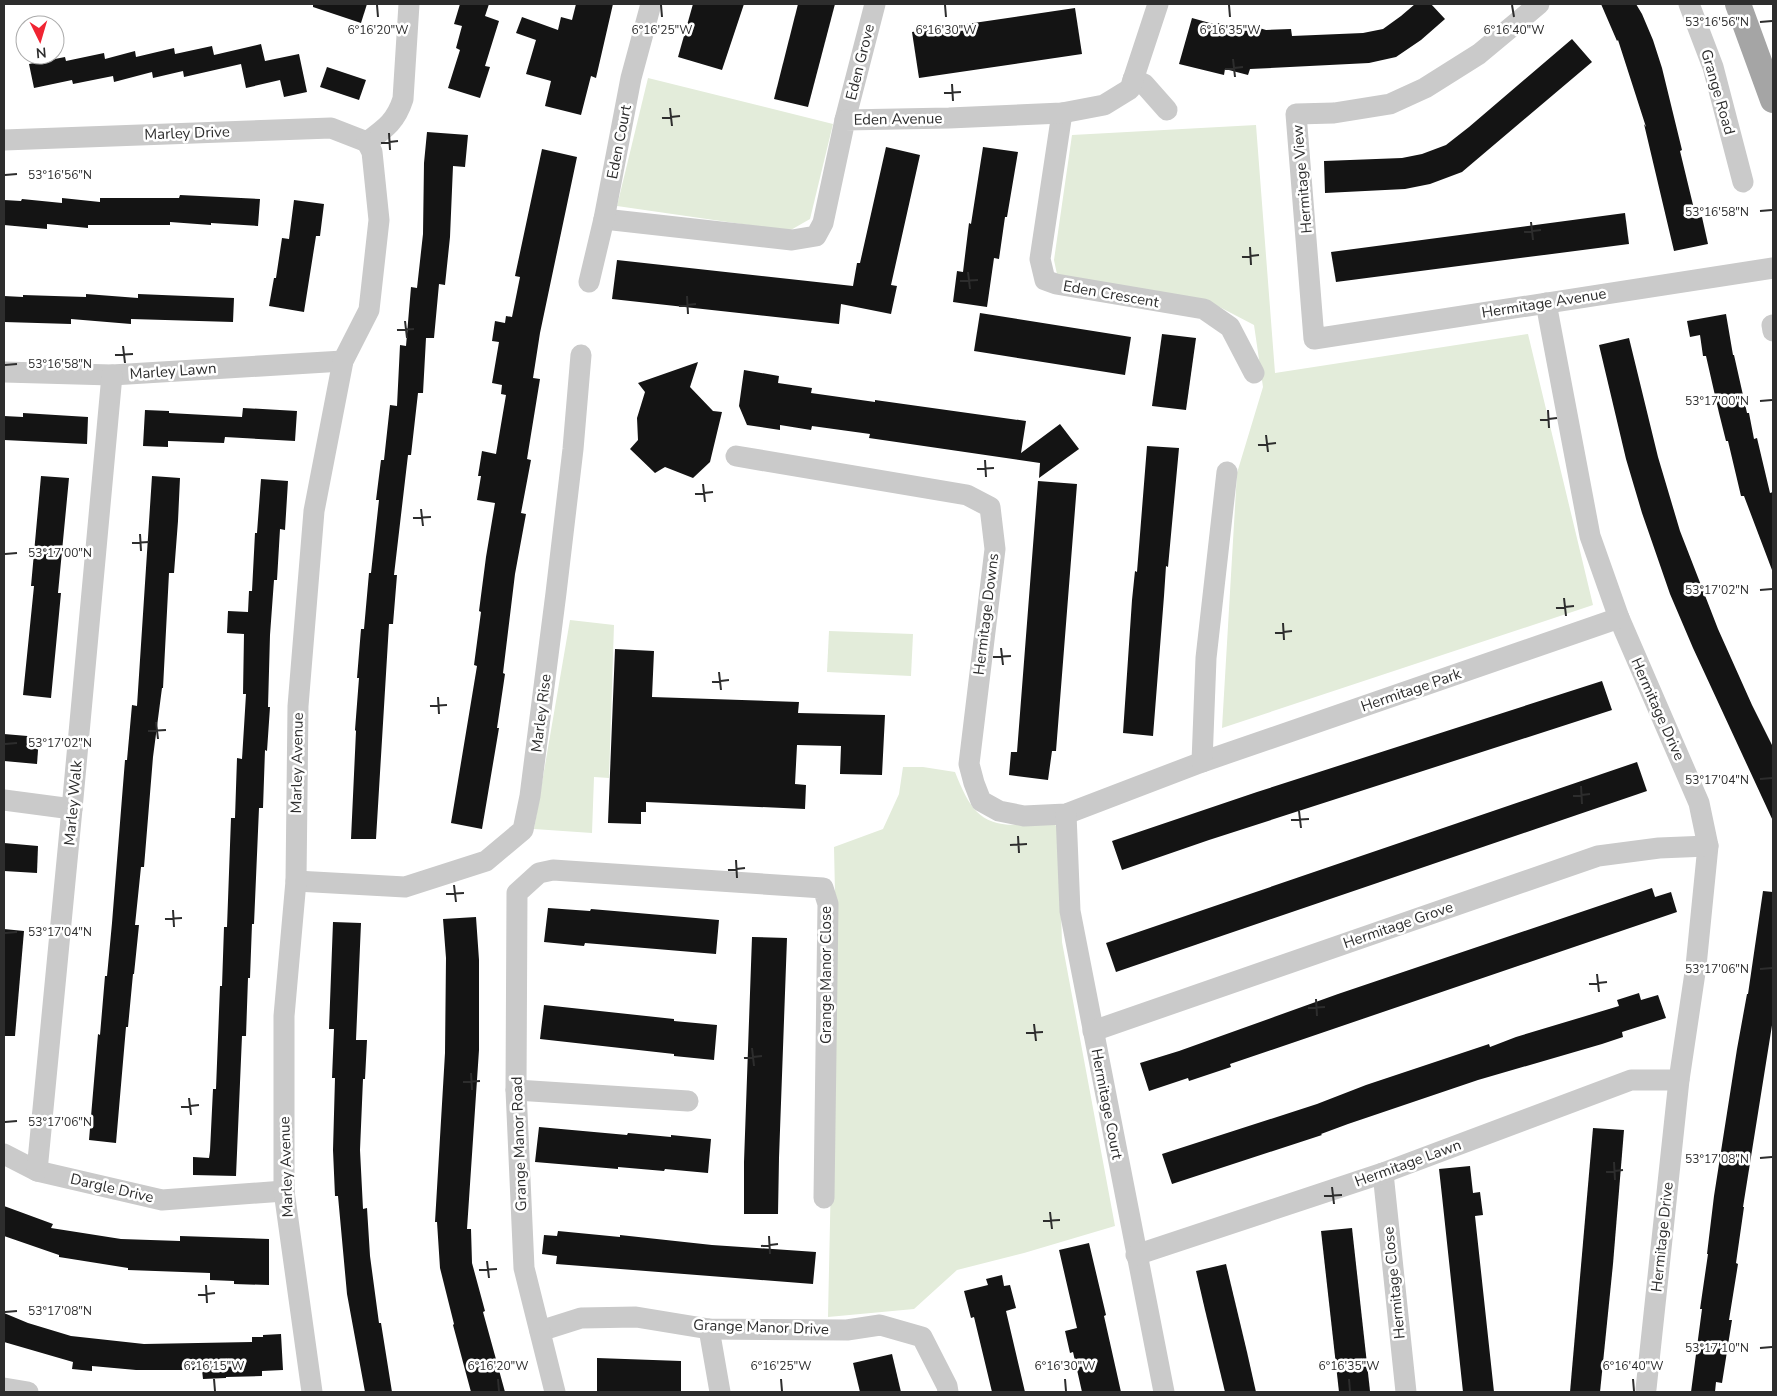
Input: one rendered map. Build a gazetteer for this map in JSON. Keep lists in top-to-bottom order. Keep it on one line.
{"streets":{"street":["Eden Grove","Grange Road","Eden Avenue","Marley Drive","Eden Court","Hermitage View","Eden Crescent","Hermitage Avenue","Marley Lawn","Hermitage Downs","Hermitage Park","Hermitage Drive","Marley Rise","Marley Avenue","Marley Walk","Hermitage Grove","Grange Manor Close","Hermitage Court","Grange Manor Road","Hermitage Lawn","Dargle Drive","Hermitage Close","Grange Manor Drive"]},"crossings":[["Eden Grove","Eden Avenue"],["Eden Avenue","Eden Court"],["Eden Avenue","Eden Crescent"],["Marley Drive","Marley Avenue"],["Hermitage View","Hermitage Avenue"],["Hermitage Avenue","Hermitage Drive"],["Marley Lawn","Marley Avenue"],["Marley Lawn","Marley Walk"],["Hermitage Downs","Hermitage Park"],["Hermitage Downs","Hermitage Court"],["Hermitage Park","Hermitage Drive"],["Hermitage Park","Hermitage Court"],["Hermitage Drive","Hermitage Grove"],["Hermitage Drive","Hermitage Lawn"],["Marley Rise","Marley Avenue"],["Marley Avenue","Dargle Drive"],["Marley Walk","Dargle Drive"],["Hermitage Grove","Hermitage Court"],["Grange Manor Close","Grange Manor Road"],["Hermitage Court","Hermitage Lawn"],["Grange Manor Road","Grange Manor Drive"],["Hermitage Lawn","Hermitage Close"]],"north":"bottom","coordinates":["53°16'56\"N","6°16'20\"W","6°16'25\"W","6°16'30\"W","6°16'35\"W","6°16'40\"W","53°16'58\"N","53°17'00\"N","53°17'02\"N","53°17'04\"N","53°17'06\"N","53°17'08\"N","53°17'10\"N","6°16'15\"W"]}
